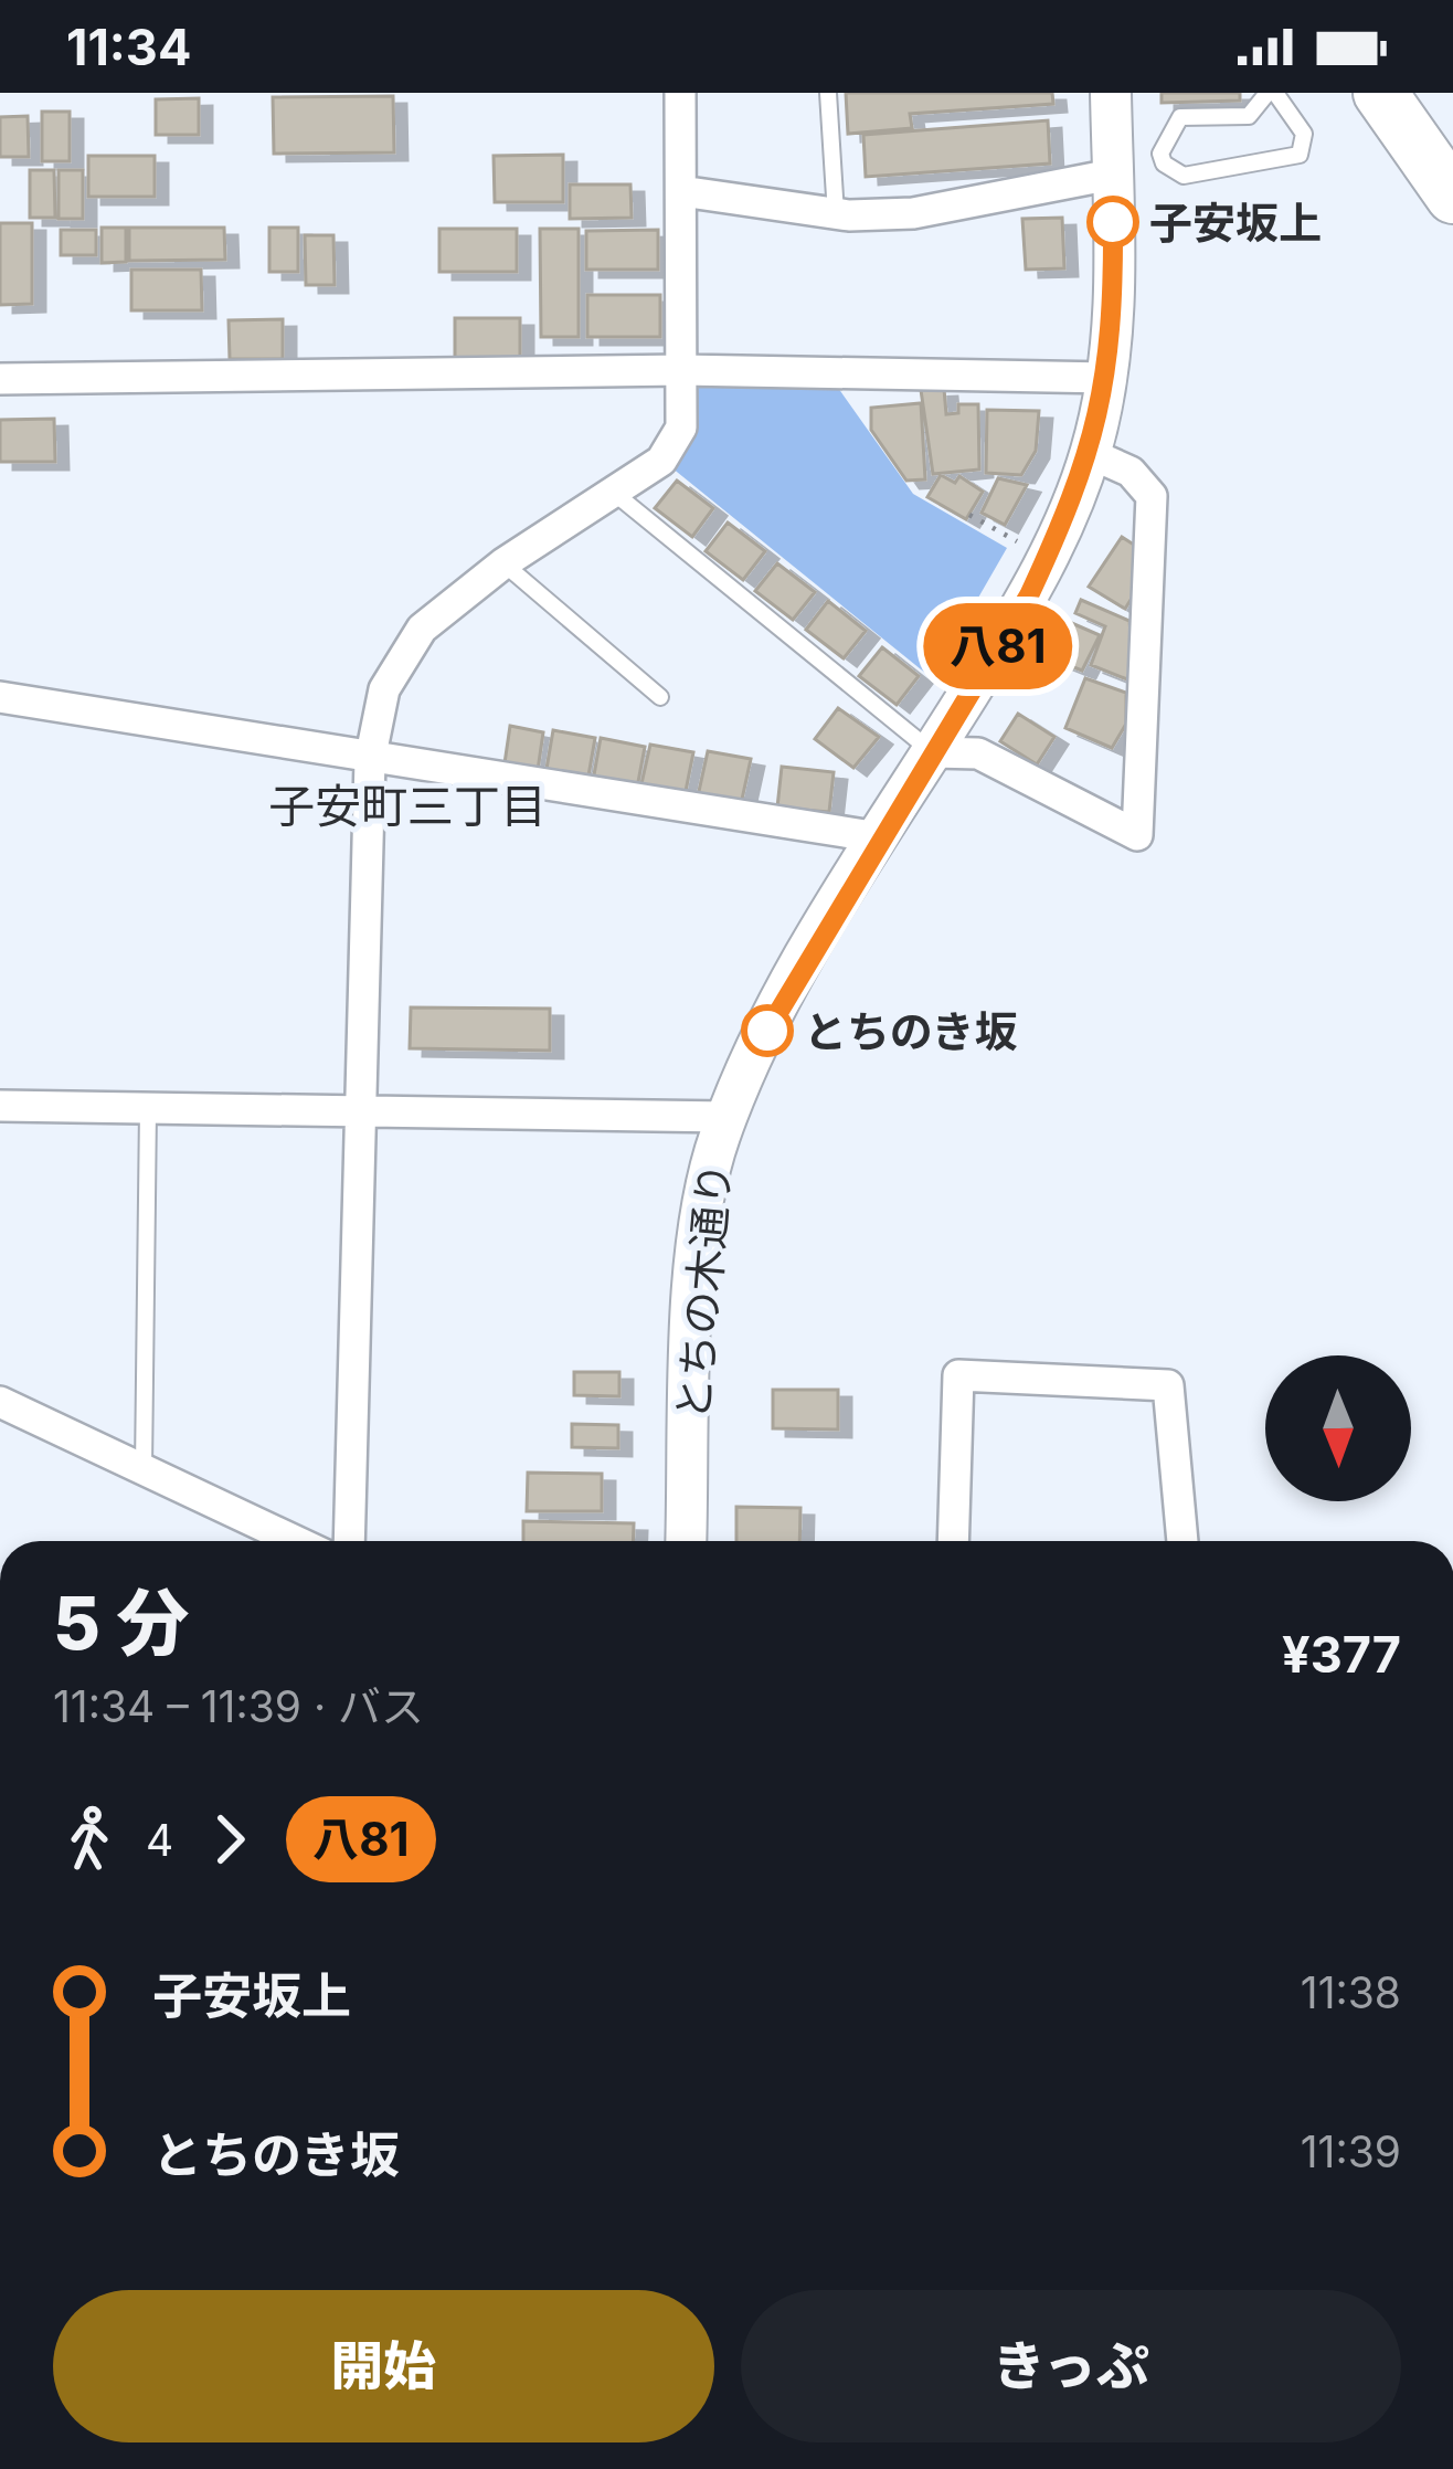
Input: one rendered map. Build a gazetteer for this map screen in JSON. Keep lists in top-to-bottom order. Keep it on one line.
{"streets":{"street":["とちの木通り"]},"districts":["子安町三丁目"],"places":["子安坂上","とちのき坂"],"lines":["bus line 八81"],"north":"bottom","page":{"status":"11:34","on_map":"八81","heading":["5 分","11:34 – 11:39 · バス","¥377"],"legs":["4","八81"],"list":[{"name":"子安坂上","value":"11:38"},{"name":"とちのき坂","value":"11:39"}],"buttons":["開始","きっぷ"]}}
